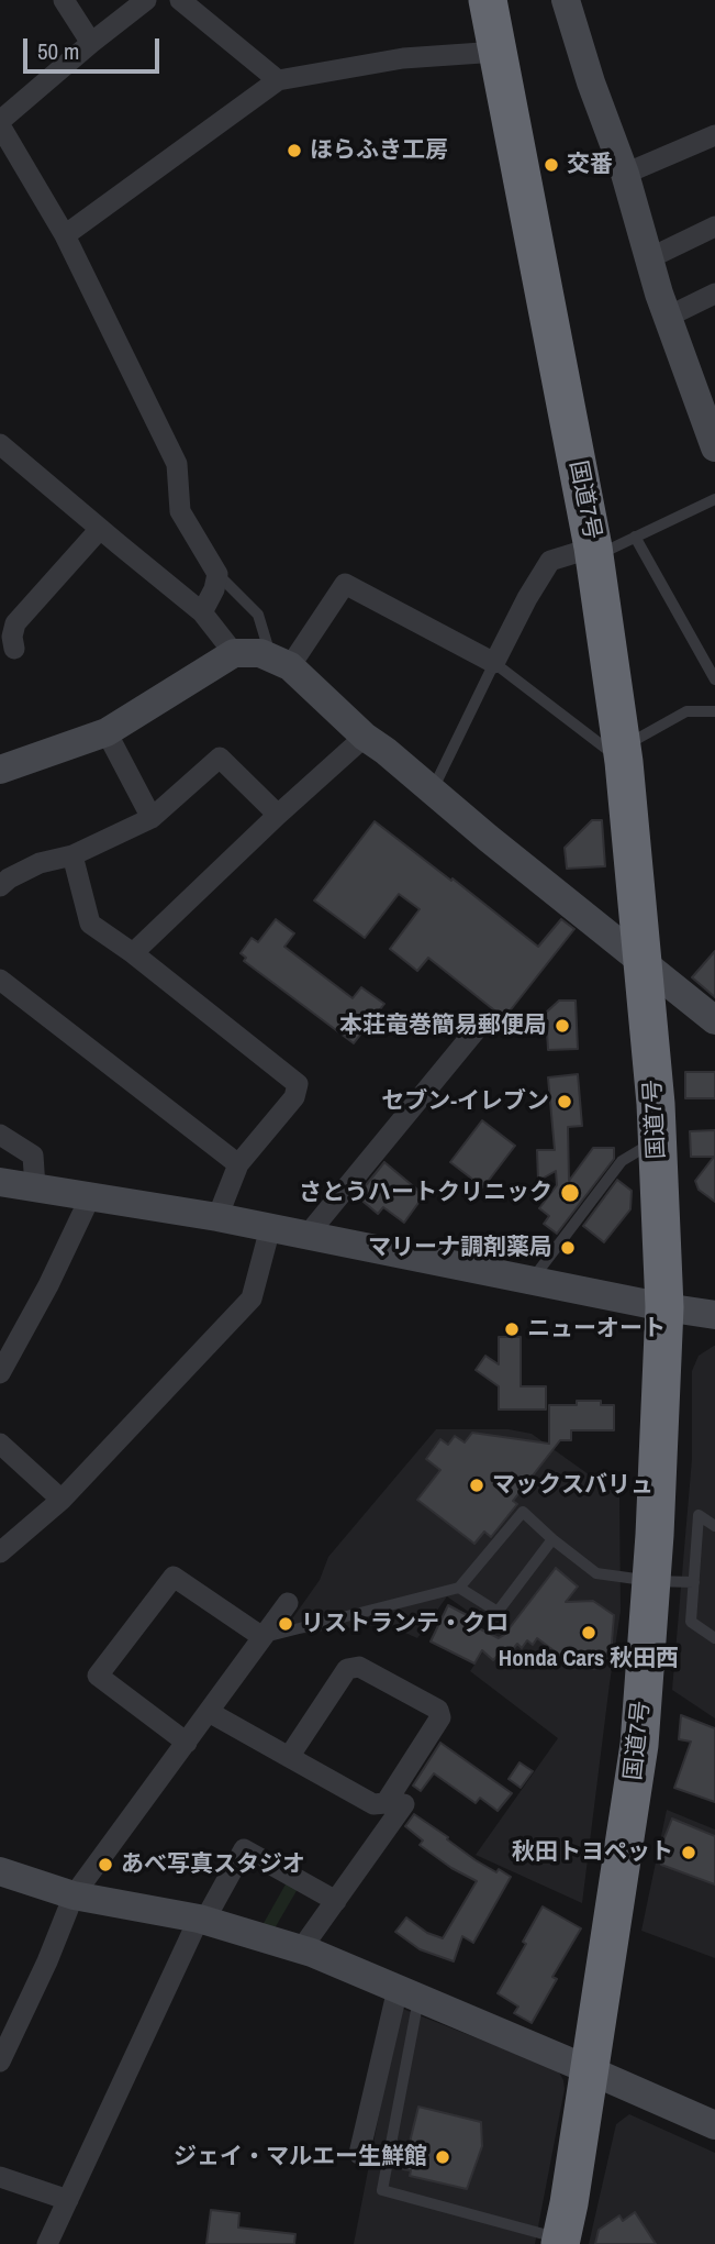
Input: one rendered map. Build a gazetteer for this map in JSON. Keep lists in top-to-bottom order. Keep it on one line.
{"streets":{"highway":["国道7号"]},"places":["ほらふき工房","交番","本荘竜巻簡易郵便局","セブン-イレブン","さとうハートクリニック","マリーナ調剤薬局","ニューオート","マックスバリュ","リストランテ・クロ","Honda Cars 秋田西","秋田トヨペット","あべ写真スタジオ","ジェイ・マルエー生鮮館"],"scale_bar":"50 m"}
